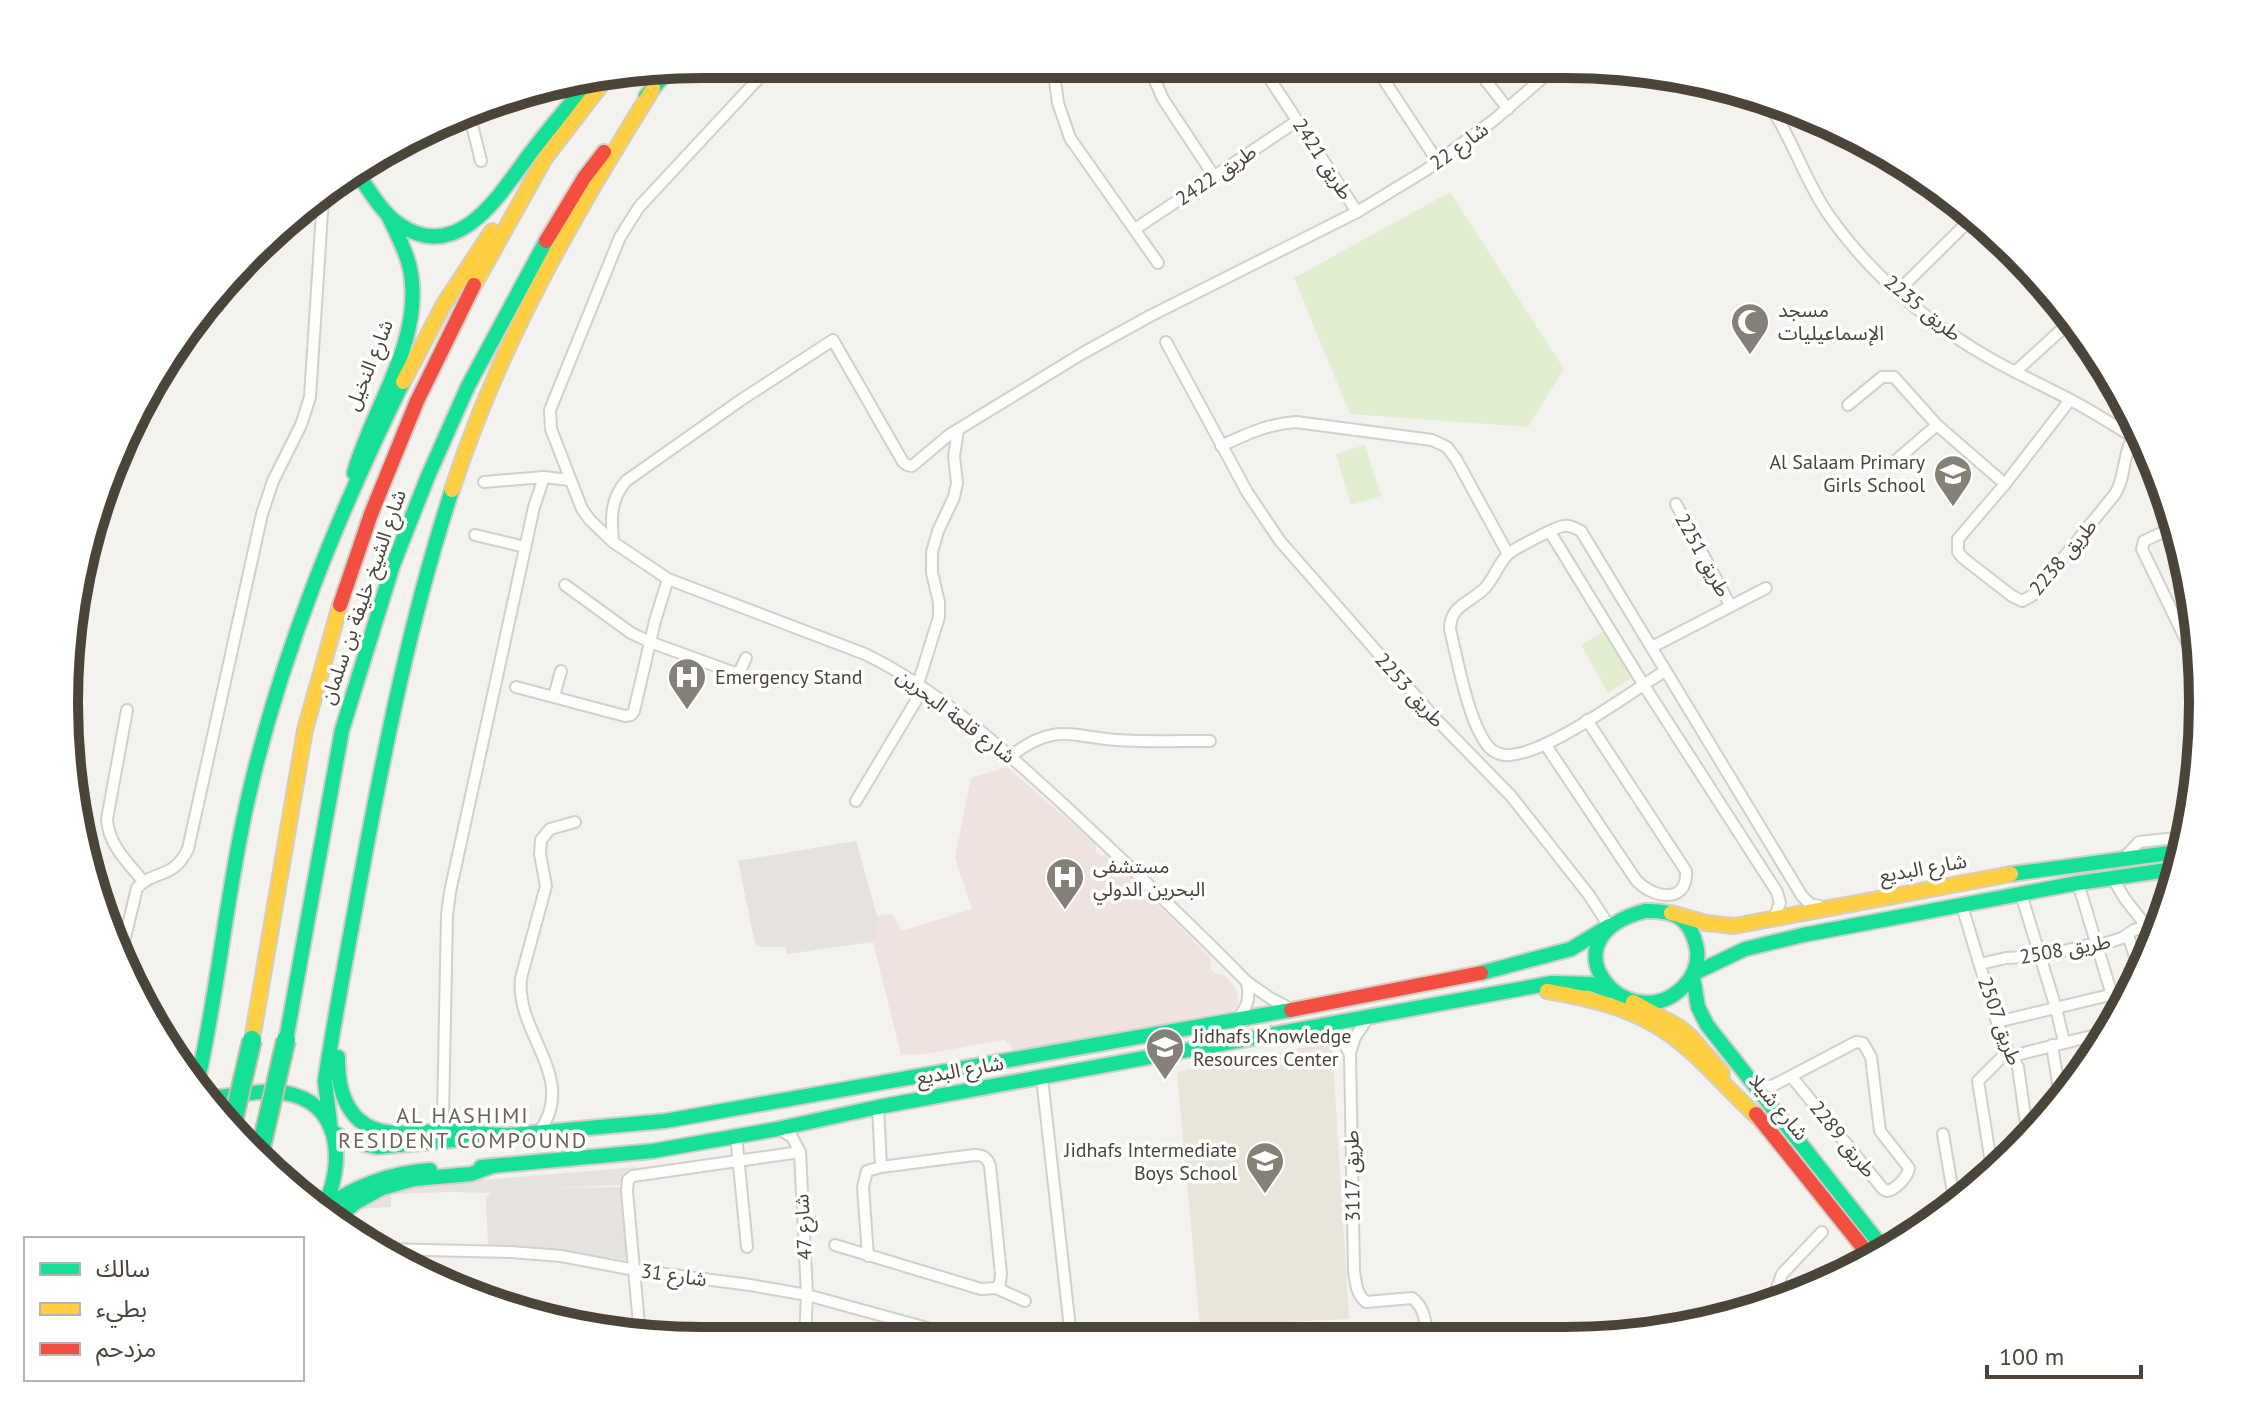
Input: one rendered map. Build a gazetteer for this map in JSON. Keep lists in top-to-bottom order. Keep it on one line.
{"streets":{"main road":["شارع النخيل","شارع الشيخ خليفة بن سلمان","شارع البديع","شارع شيلا"],"street":["شارع 22","طريق 2421","طريق 2422","طريق 2235","طريق 2251","طريق 2238","طريق 2253","شارع قلعة البحرين","طريق 2508","طريق 2507","طريق 2289","طريق 3117","شارع 47","شارع 31"]},"crossings":[["شارع 22","طريق 2421"],["شارع 22","شارع قلعة البحرين"],["طريق 2421","طريق 2422"],["طريق 2235","طريق 2238"],["طريق 2253","شارع البديع"],["طريق 2253","شارع شيلا"],["شارع قلعة البحرين","شارع البديع"],["شارع البديع","شارع شيلا"],["طريق 2508","طريق 2507"],["شارع شيلا","طريق 2289"],["شارع 47","شارع 31"]],"districts":["AL HASHIMI RESIDENT COMPOUND"],"places":{"mosque":["مسجد الإسماعيليات"],"school or university":["Al Salaam Primary Girls School","Jidhafs Knowledge Resources Center","Jidhafs Intermediate Boys School"],"hospital":["Emergency Stand","مستشفى البحرين الدولي"]},"legend":["سالك","بطيء","مزدحم"],"scale_bar":"100 m"}
